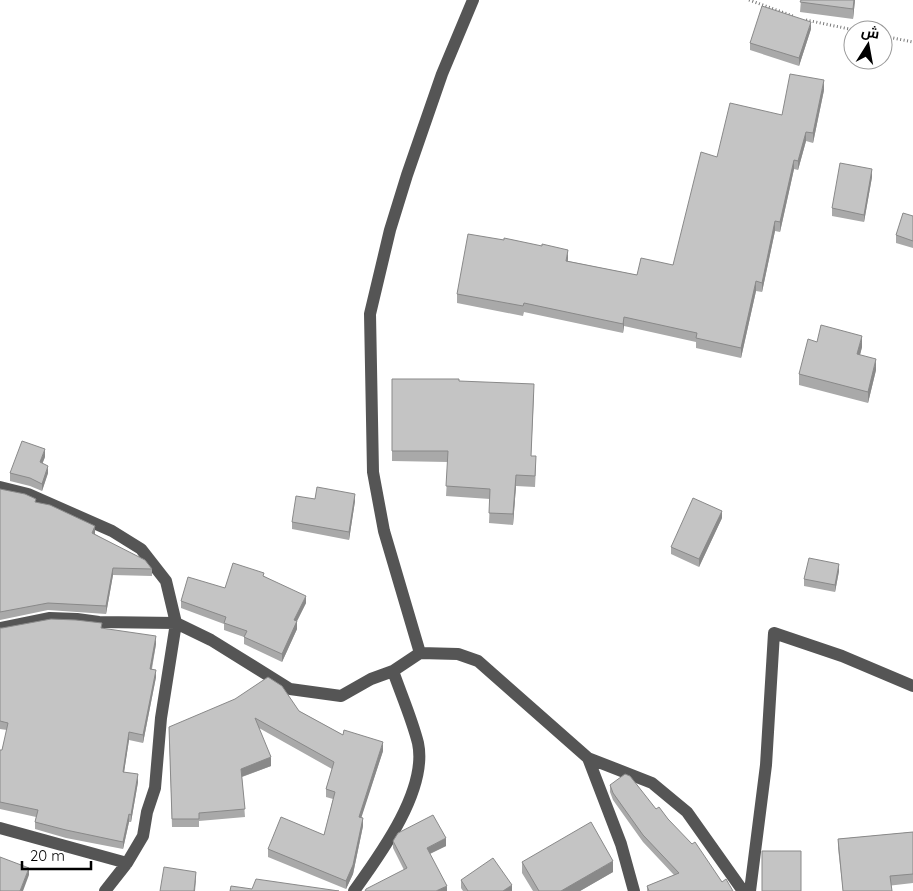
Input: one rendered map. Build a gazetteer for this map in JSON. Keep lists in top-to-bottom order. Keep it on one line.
{"scale_bar":"20 m","north":"top"}
